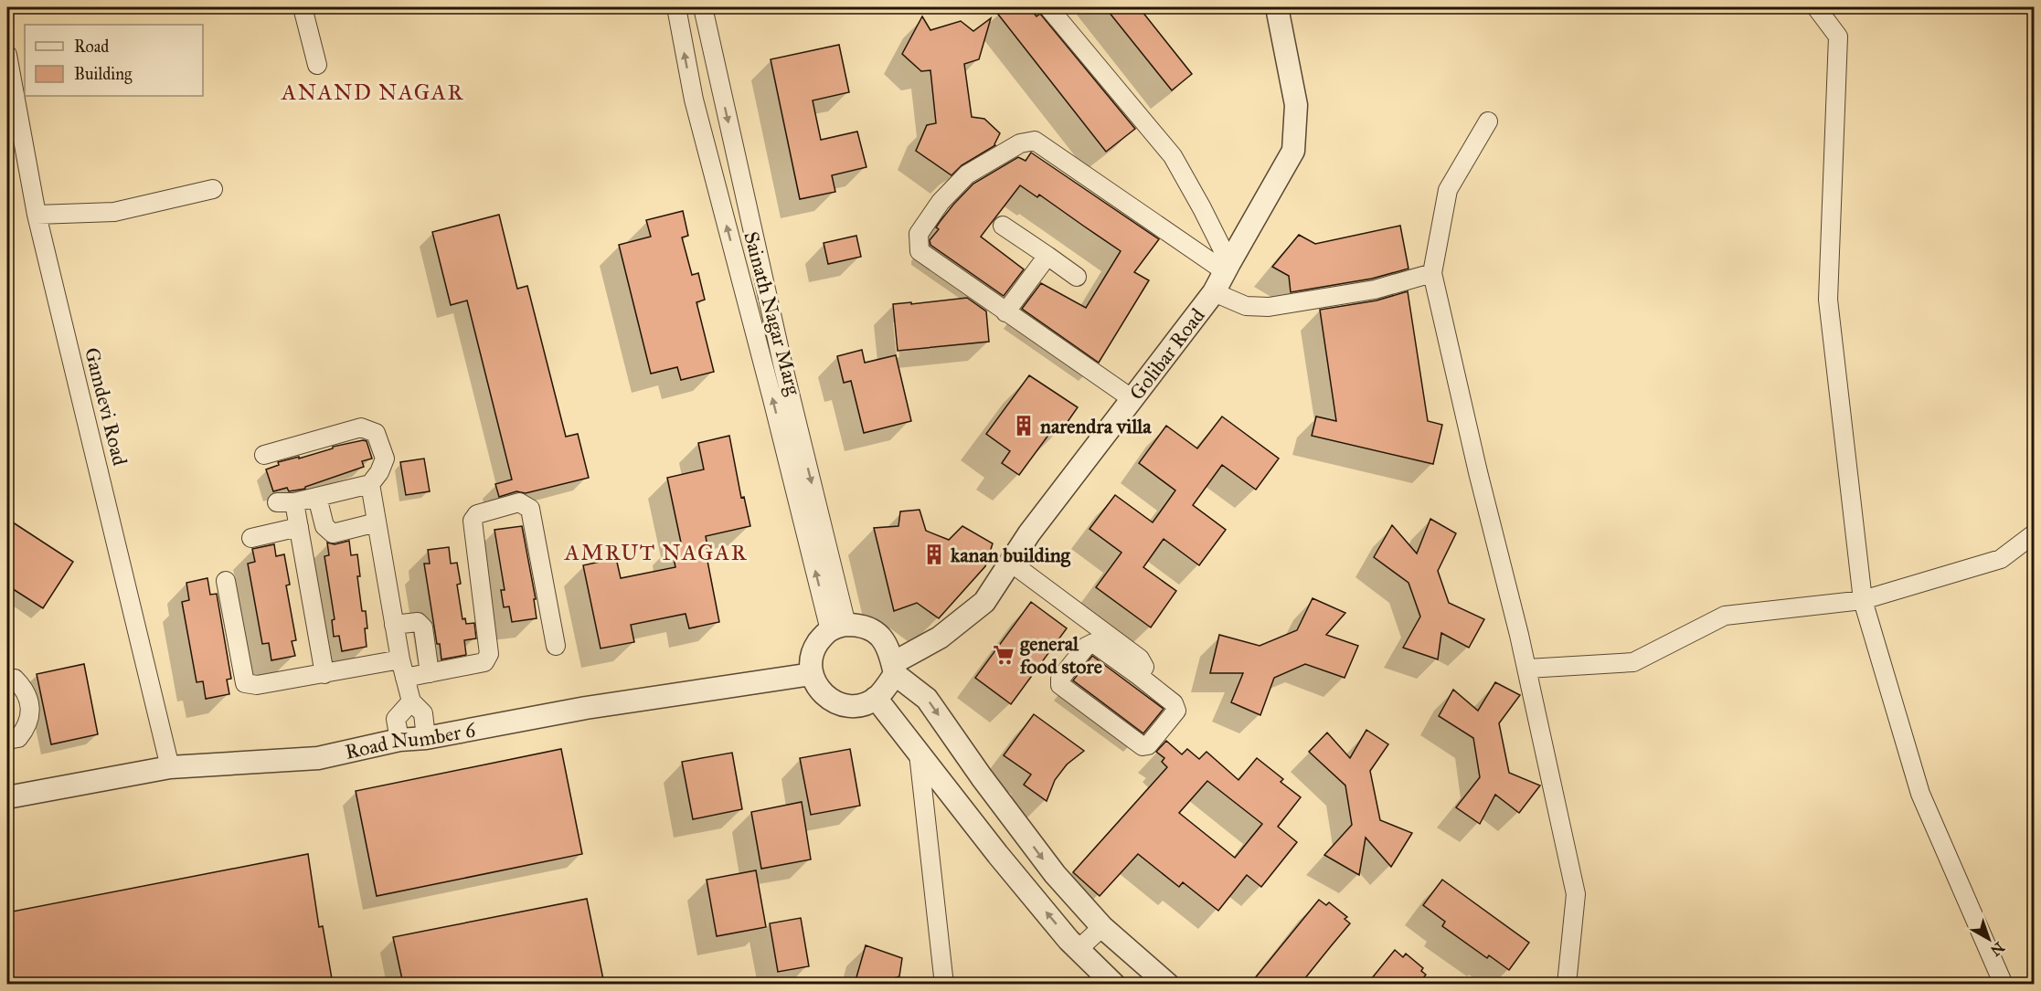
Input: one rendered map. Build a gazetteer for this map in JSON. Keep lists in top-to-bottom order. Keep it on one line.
{"streets":{"street":["Sainath Nagar Marg","Golibar Road","Gamdevi Road","Road Number 6"]},"crossings":[["Sainath Nagar Marg","Golibar Road"],["Sainath Nagar Marg","Road Number 6"],["Golibar Road","Road Number 6"],["Gamdevi Road","Road Number 6"]],"districts":["ANAND NAGAR","AMRUT NAGAR"],"places":{"building":["narendra villa","kanan building"],"supermarket":["general food store"]},"legend":["Road","Building"],"north":"bottom right"}
